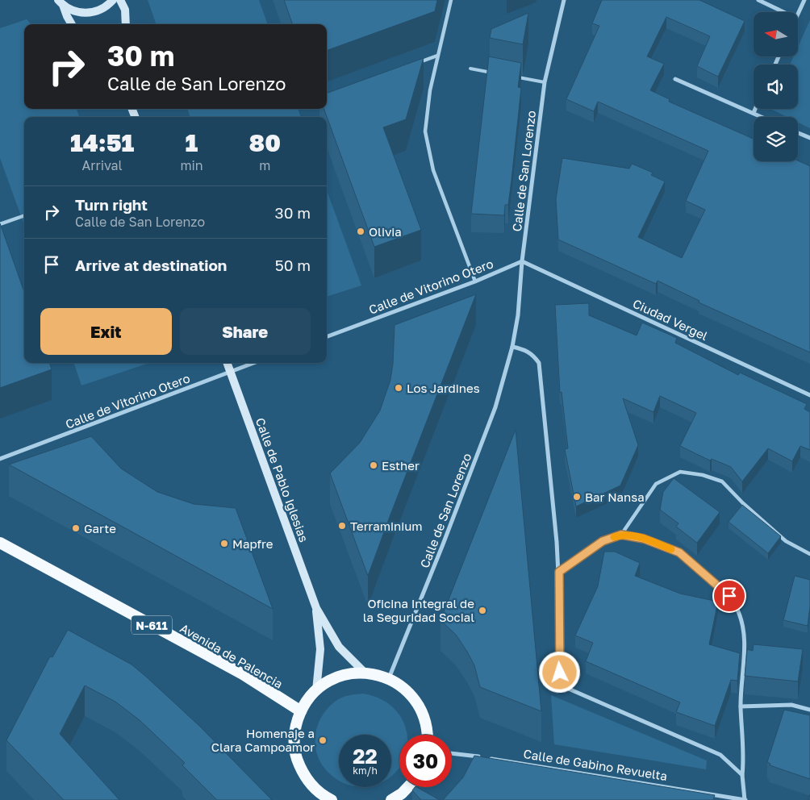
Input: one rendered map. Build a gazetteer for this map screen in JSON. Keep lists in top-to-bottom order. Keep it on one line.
{"streets":{"highway":["N-611","Avenida de Palencia"],"main road":["Calle de Pablo Iglesias"],"street":["Calle de San Lorenzo","Calle de Vitorino Otero","Ciudad Vergel","Calle de Gabino Revuelta"]},"crossings":[["Calle de San Lorenzo","Calle de Vitorino Otero"],["Calle de San Lorenzo","Ciudad Vergel"],["Calle de Vitorino Otero","Ciudad Vergel"],["Calle de Vitorino Otero","Calle de Pablo Iglesias"]],"places":["Olivia","Los Jardines","Esther","Bar Nansa","Terraminium","Garte","Mapfre","Oficina Integral de la Seguridad Social","Homenaje a Clara Campoamor"],"north":"left","page":{"turn":["30 m","Calle de San Lorenzo"],"eta":["14:51","Arrival","1","min","80","m"],"list":[{"name":"Turn right","note":"Calle de San Lorenzo","value":"30 m"},{"name":"Arrive at destination","value":"50 m"}],"buttons":["Exit","Share"],"speed":"22 km/h","limit":"30"}}
